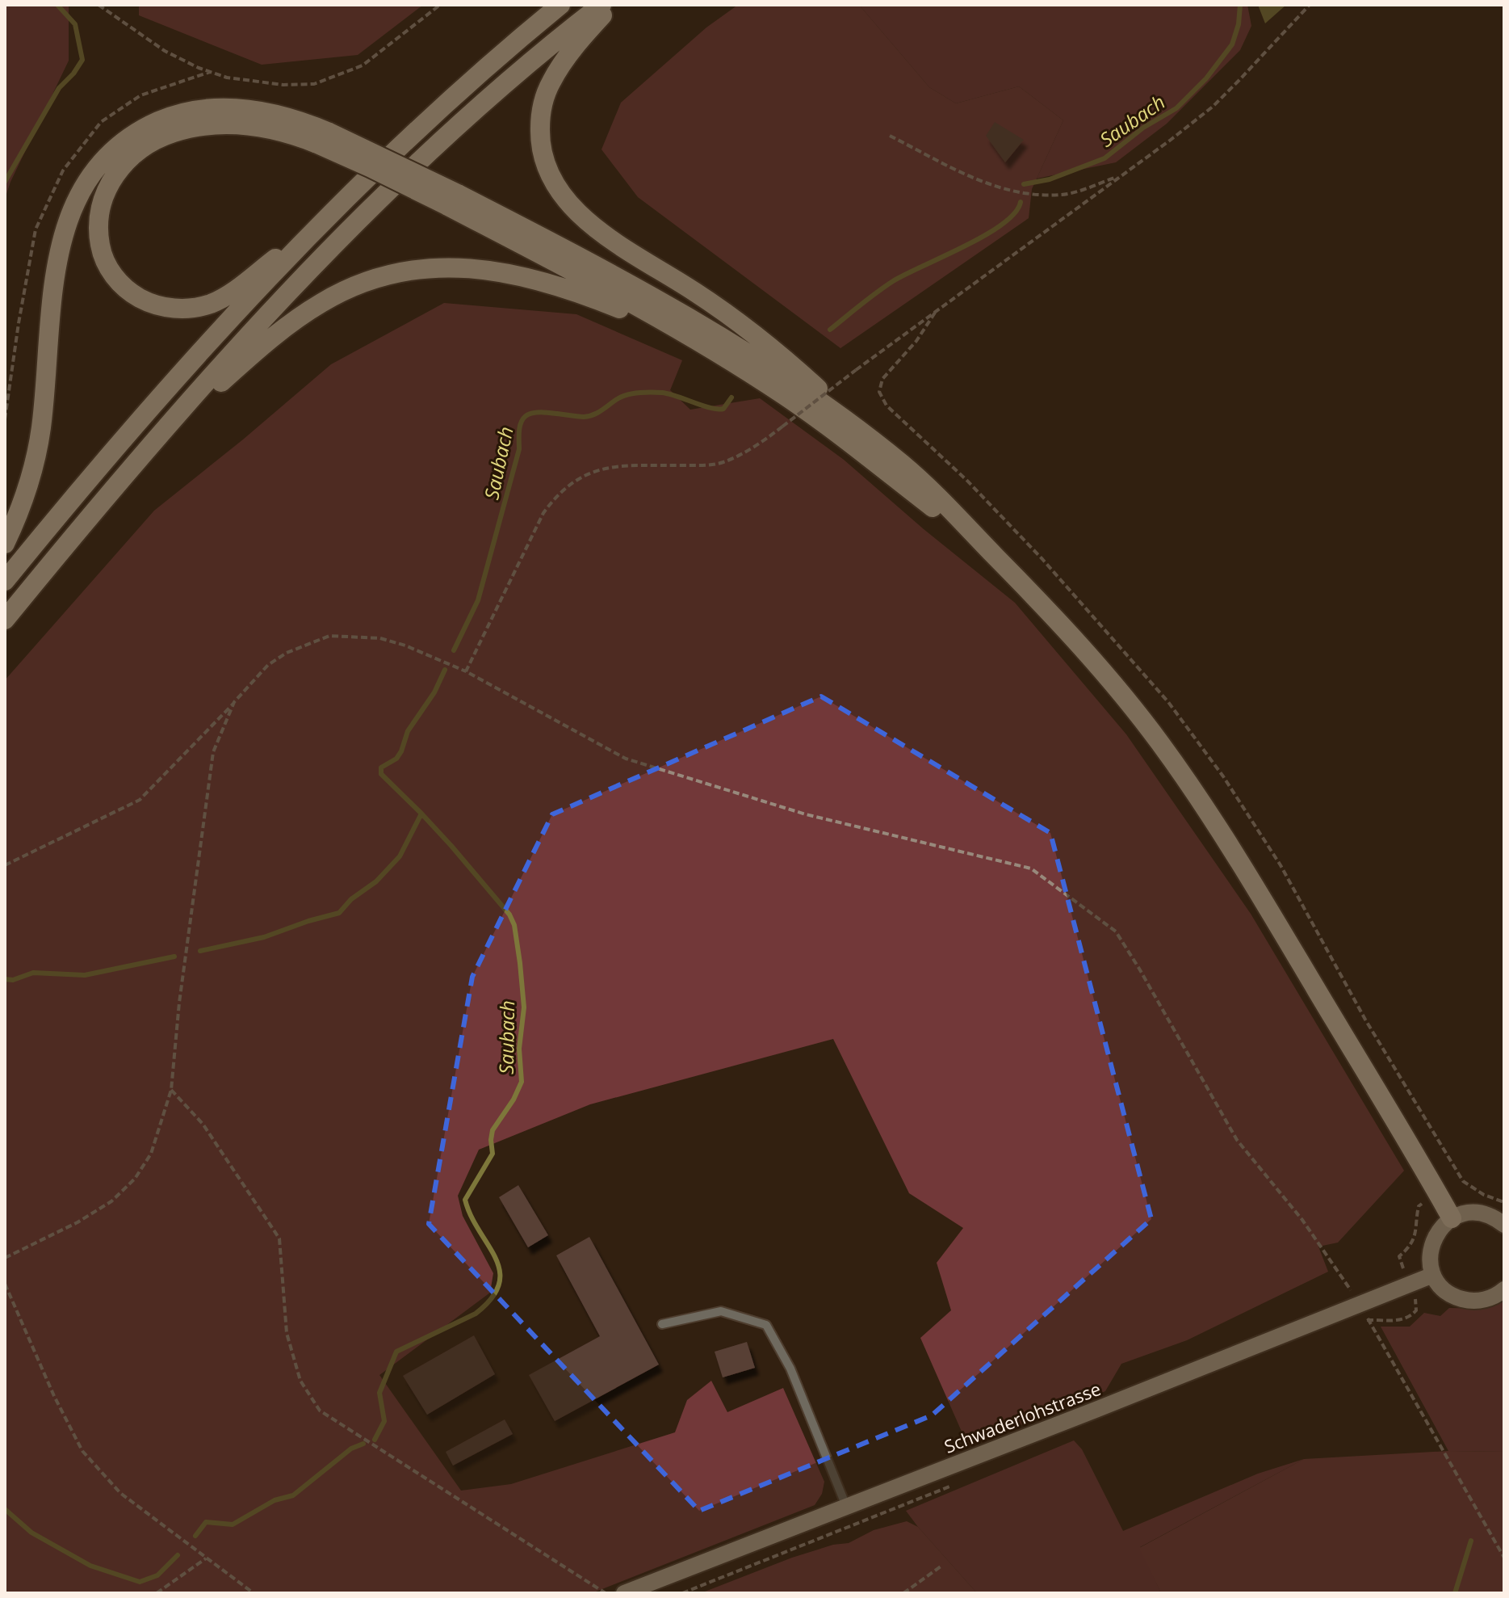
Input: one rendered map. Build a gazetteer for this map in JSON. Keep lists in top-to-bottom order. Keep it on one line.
{"streets":{"main road":["Schwaderlohstrasse"]},"water":["Saubach"]}
